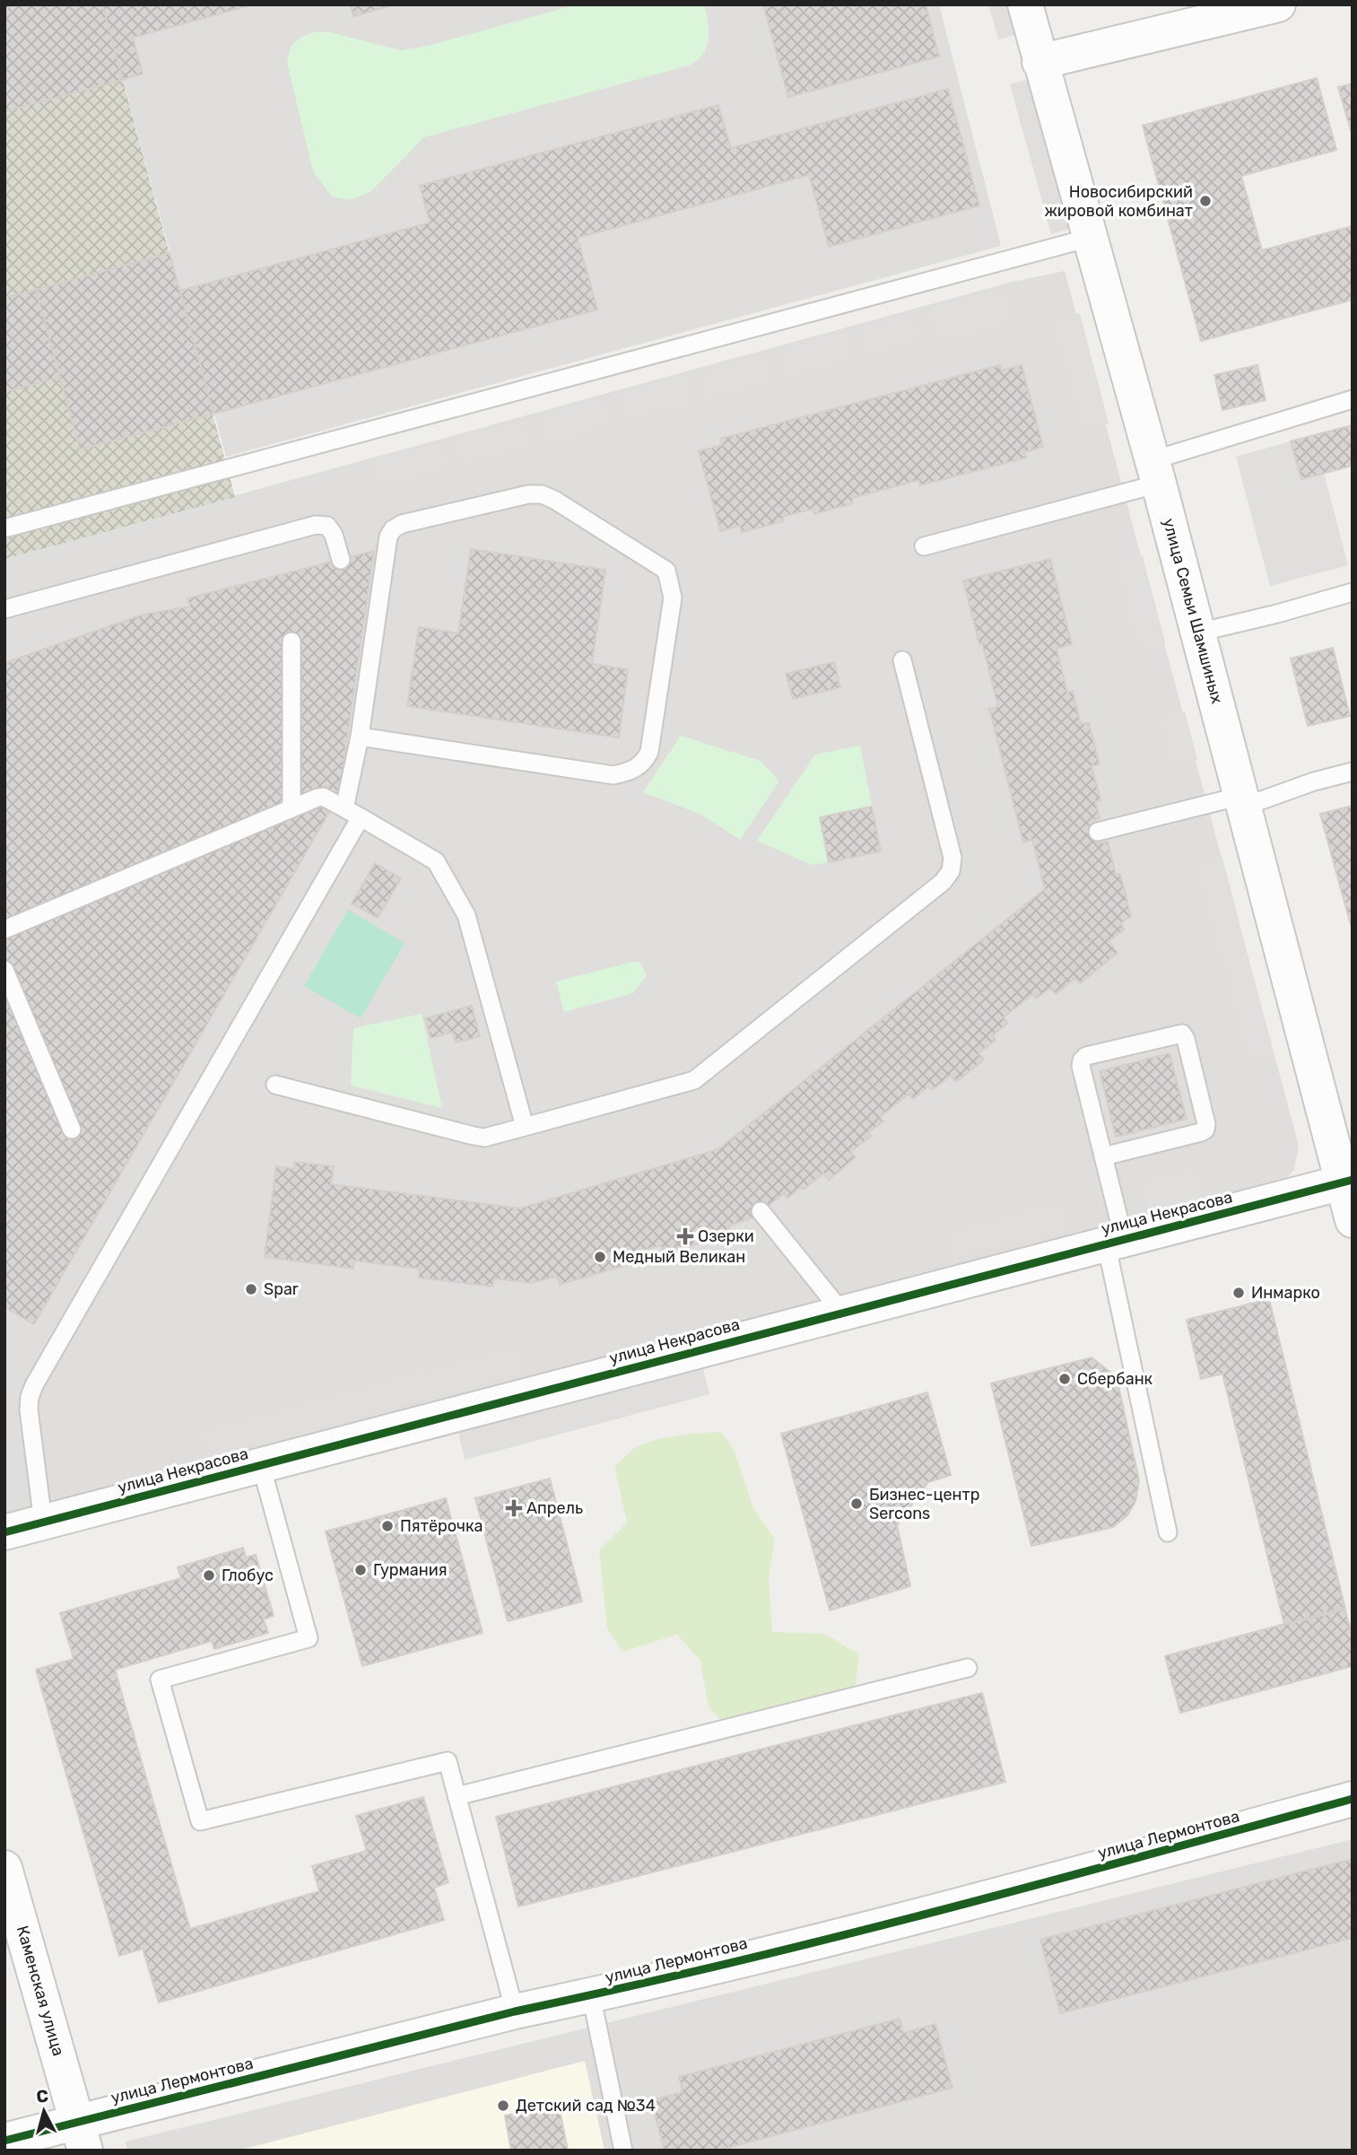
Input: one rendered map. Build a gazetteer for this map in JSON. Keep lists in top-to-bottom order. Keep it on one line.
{"streets":{"street":["улица Семьи Шамшиных","улица Некрасова","улица Лермонтова","Каменская улица"]},"crossings":[["улица Семьи Шамшиных","улица Некрасова"],["улица Лермонтова","Каменская улица"]],"places":{"other":["Новосибирский жировой комбинат","Медный Великан","Spar","Инмарко","Сбербанк","Бизнес-центр Sercons","Пятёрочка","Гурмания","Глобус","Детский сад №34"],"health":["Озерки","Апрель"]},"north":"top"}
